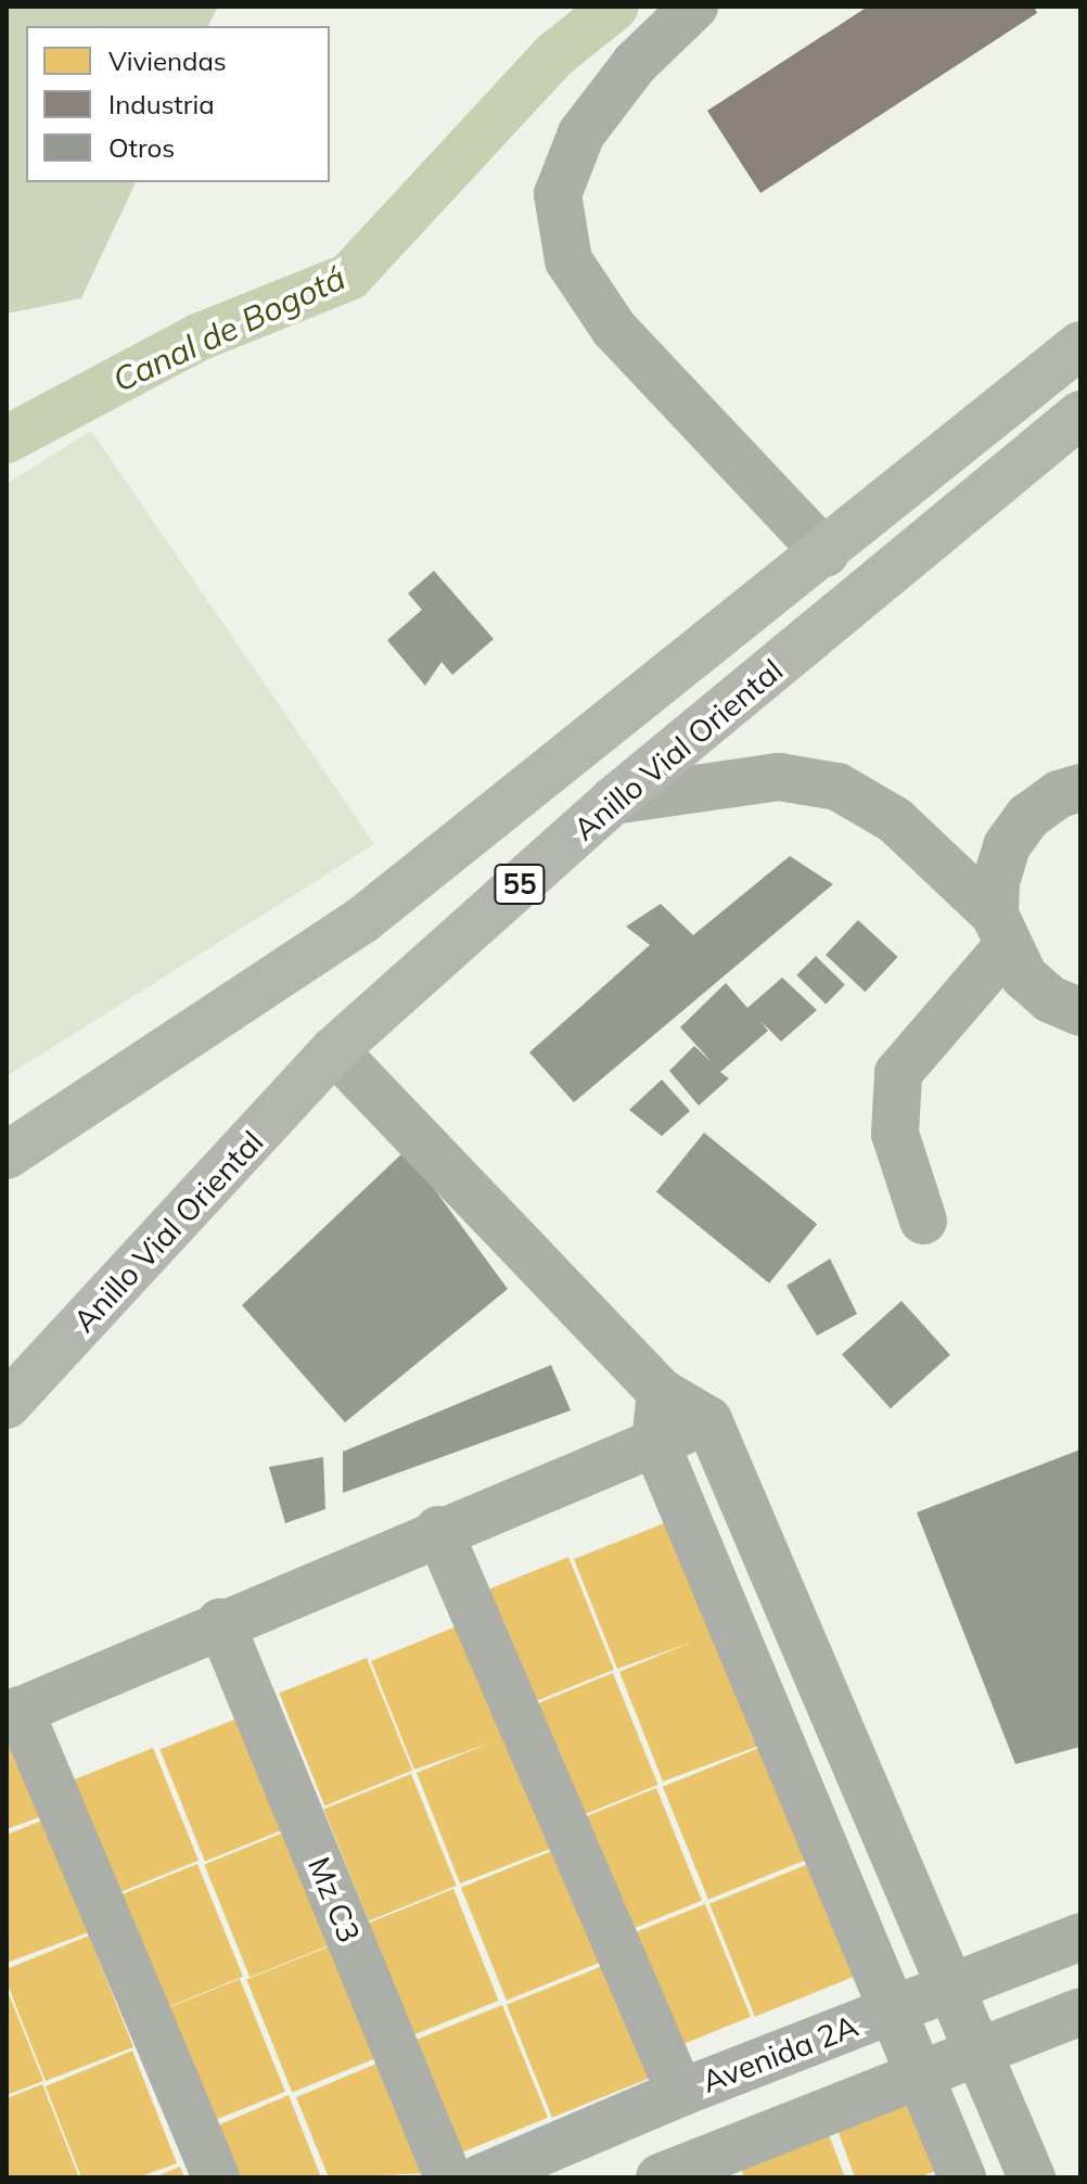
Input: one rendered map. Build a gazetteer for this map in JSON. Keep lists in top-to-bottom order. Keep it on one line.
{"streets":{"highway":["Anillo Vial Oriental","55"],"street":["Mz C3","Avenida 2A"]},"water":["Canal de Bogotá"],"legend":["Viviendas","Industria","Otros"]}
